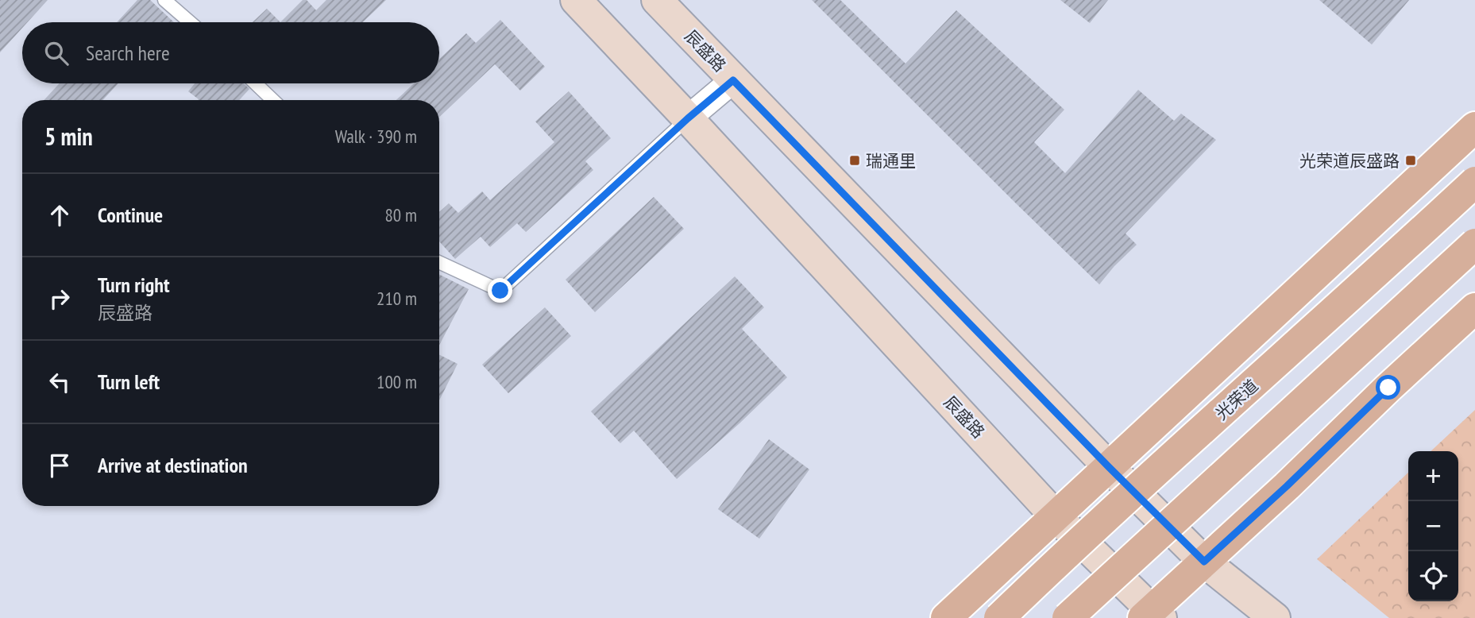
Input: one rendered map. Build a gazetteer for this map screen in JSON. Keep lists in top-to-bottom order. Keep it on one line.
{"streets":{"main road":["辰盛路","光荣道"]},"places":{"transit":["瑞通里","光荣道辰盛路"]},"page":{"search":"Search here","heading":["5 min","Walk · 390 m"],"list":[["Continue","80 m"],["Turn right","辰盛路","210 m"],["Turn left","100 m"],"Arrive at destination"],"map_buttons":["+","−"]}}
